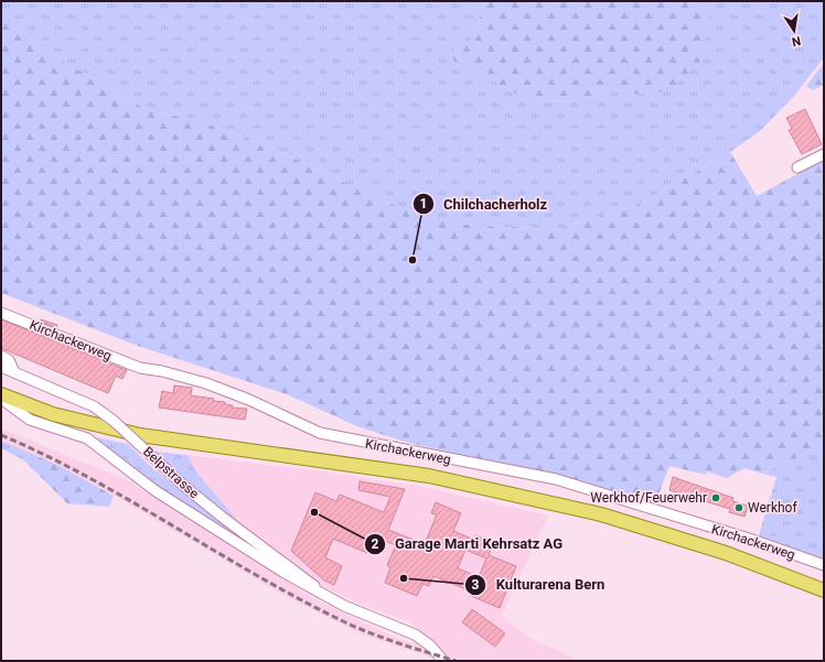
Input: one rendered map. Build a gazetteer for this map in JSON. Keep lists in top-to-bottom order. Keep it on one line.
{"streets":{"street":["Kirchackerweg","Belpstrasse"]},"places":["Chilchacherholz","Werkhof/Feuerwehr","Werkhof","Garage Marti Kehrsatz AG","Kulturarena Bern"],"north":"bottom"}
